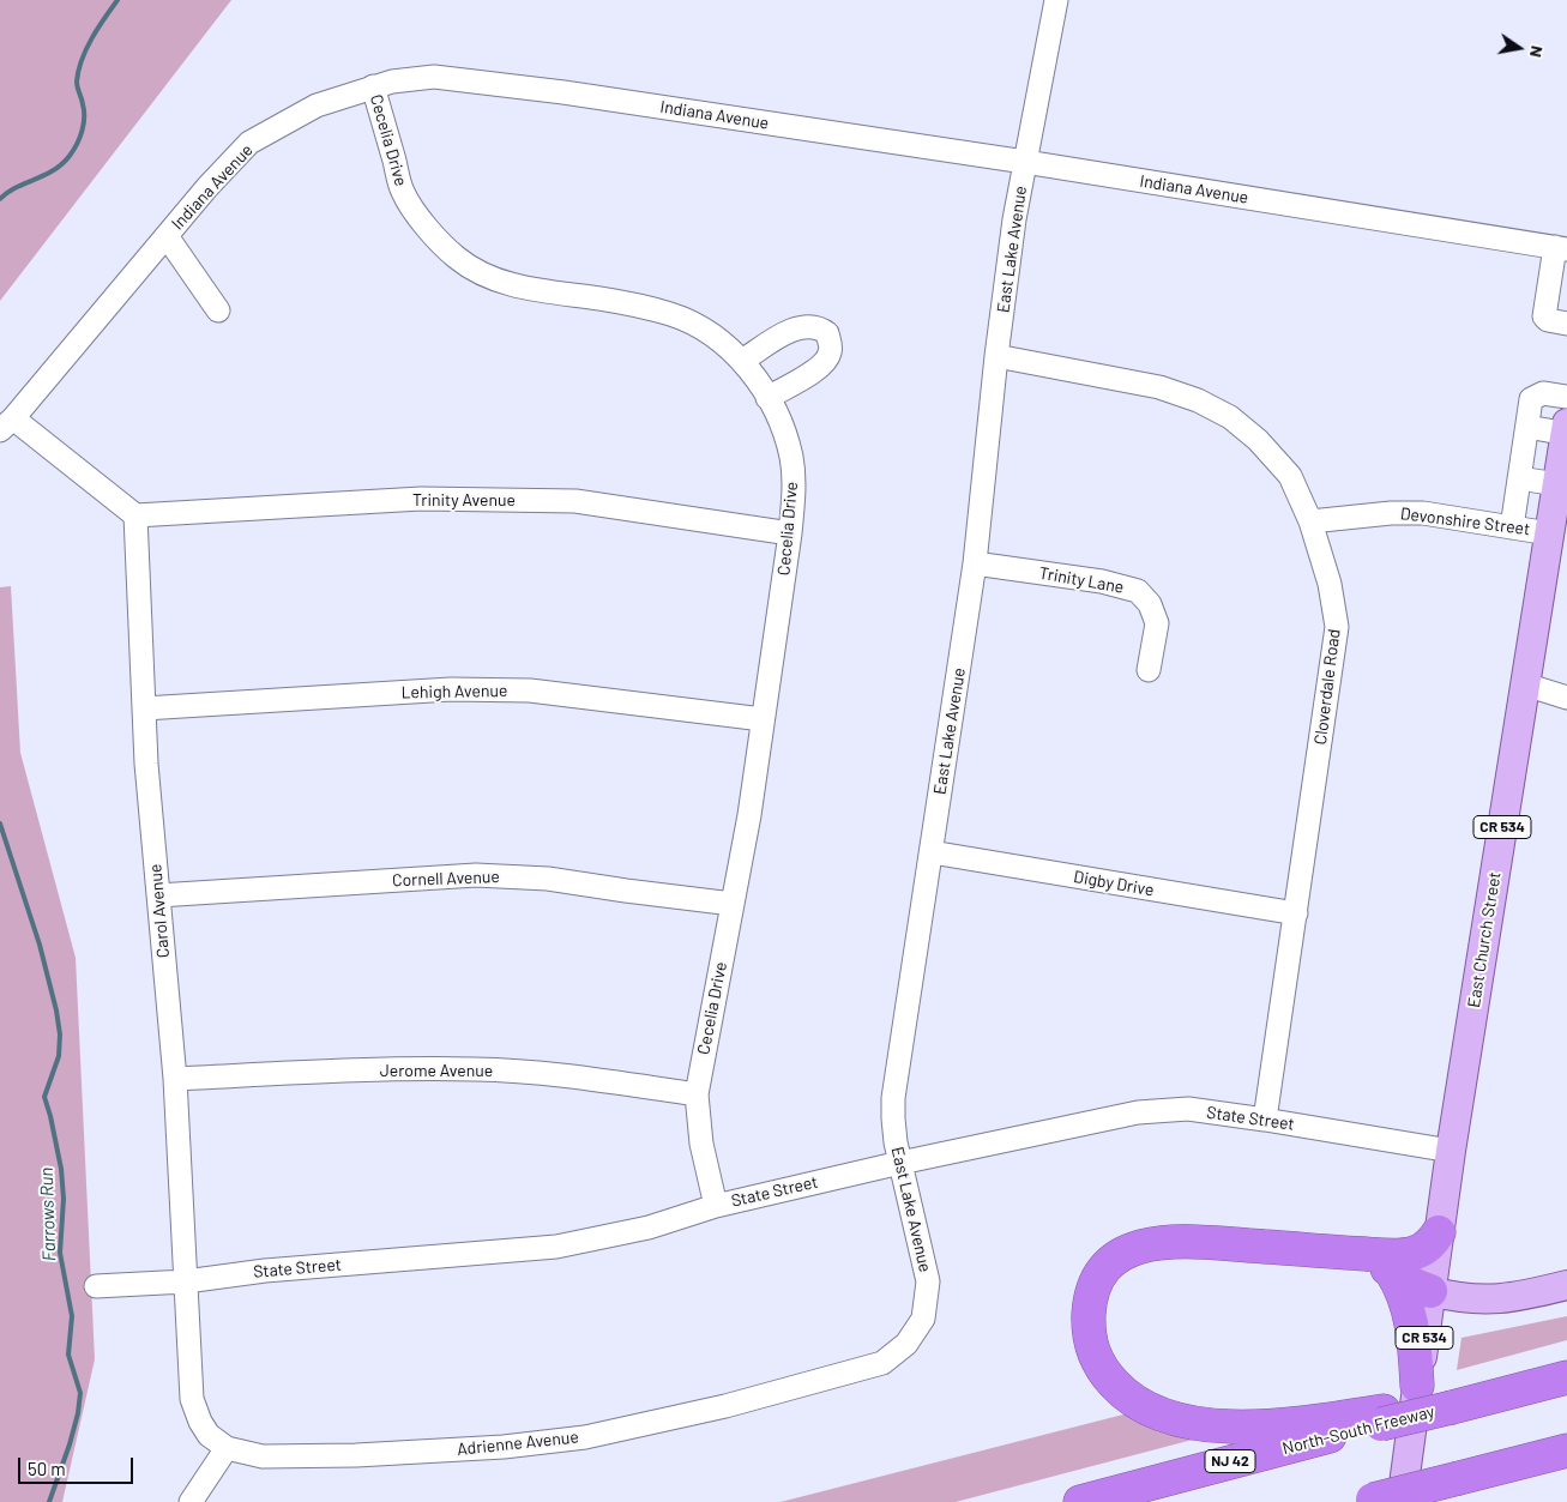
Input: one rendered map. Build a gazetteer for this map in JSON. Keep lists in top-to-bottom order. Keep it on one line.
{"streets":{"highway":["North-South Freeway","NJ 42"],"main road":["CR 534","East Church Street"],"street":["Indiana Avenue","Cecelia Drive","East Lake Avenue","Trinity Avenue","Devonshire Street","Trinity Lane","Cloverdale Road","Lehigh Avenue","Cornell Avenue","Digby Drive","Carol Avenue","Jerome Avenue","State Street","Adrienne Avenue"]},"crossings":[["Indiana Avenue","Cecelia Drive"],["Indiana Avenue","East Lake Avenue"],["Cecelia Drive","Trinity Avenue"],["Cecelia Drive","Lehigh Avenue"],["Cecelia Drive","Cornell Avenue"],["Cecelia Drive","Jerome Avenue"],["Cecelia Drive","State Street"],["East Lake Avenue","Trinity Lane"],["East Lake Avenue","Cloverdale Road"],["East Lake Avenue","Digby Drive"],["East Lake Avenue","State Street"],["East Lake Avenue","Adrienne Avenue"],["Trinity Avenue","Carol Avenue"],["Devonshire Street","Cloverdale Road"],["Devonshire Street","East Church Street"],["Cloverdale Road","Digby Drive"],["Cloverdale Road","State Street"],["Lehigh Avenue","Carol Avenue"],["Cornell Avenue","Carol Avenue"],["Carol Avenue","Jerome Avenue"],["Carol Avenue","State Street"],["Carol Avenue","Adrienne Avenue"],["East Church Street","State Street"]],"water":["Farrows Run"],"scale_bar":"50 m","north":"right"}
